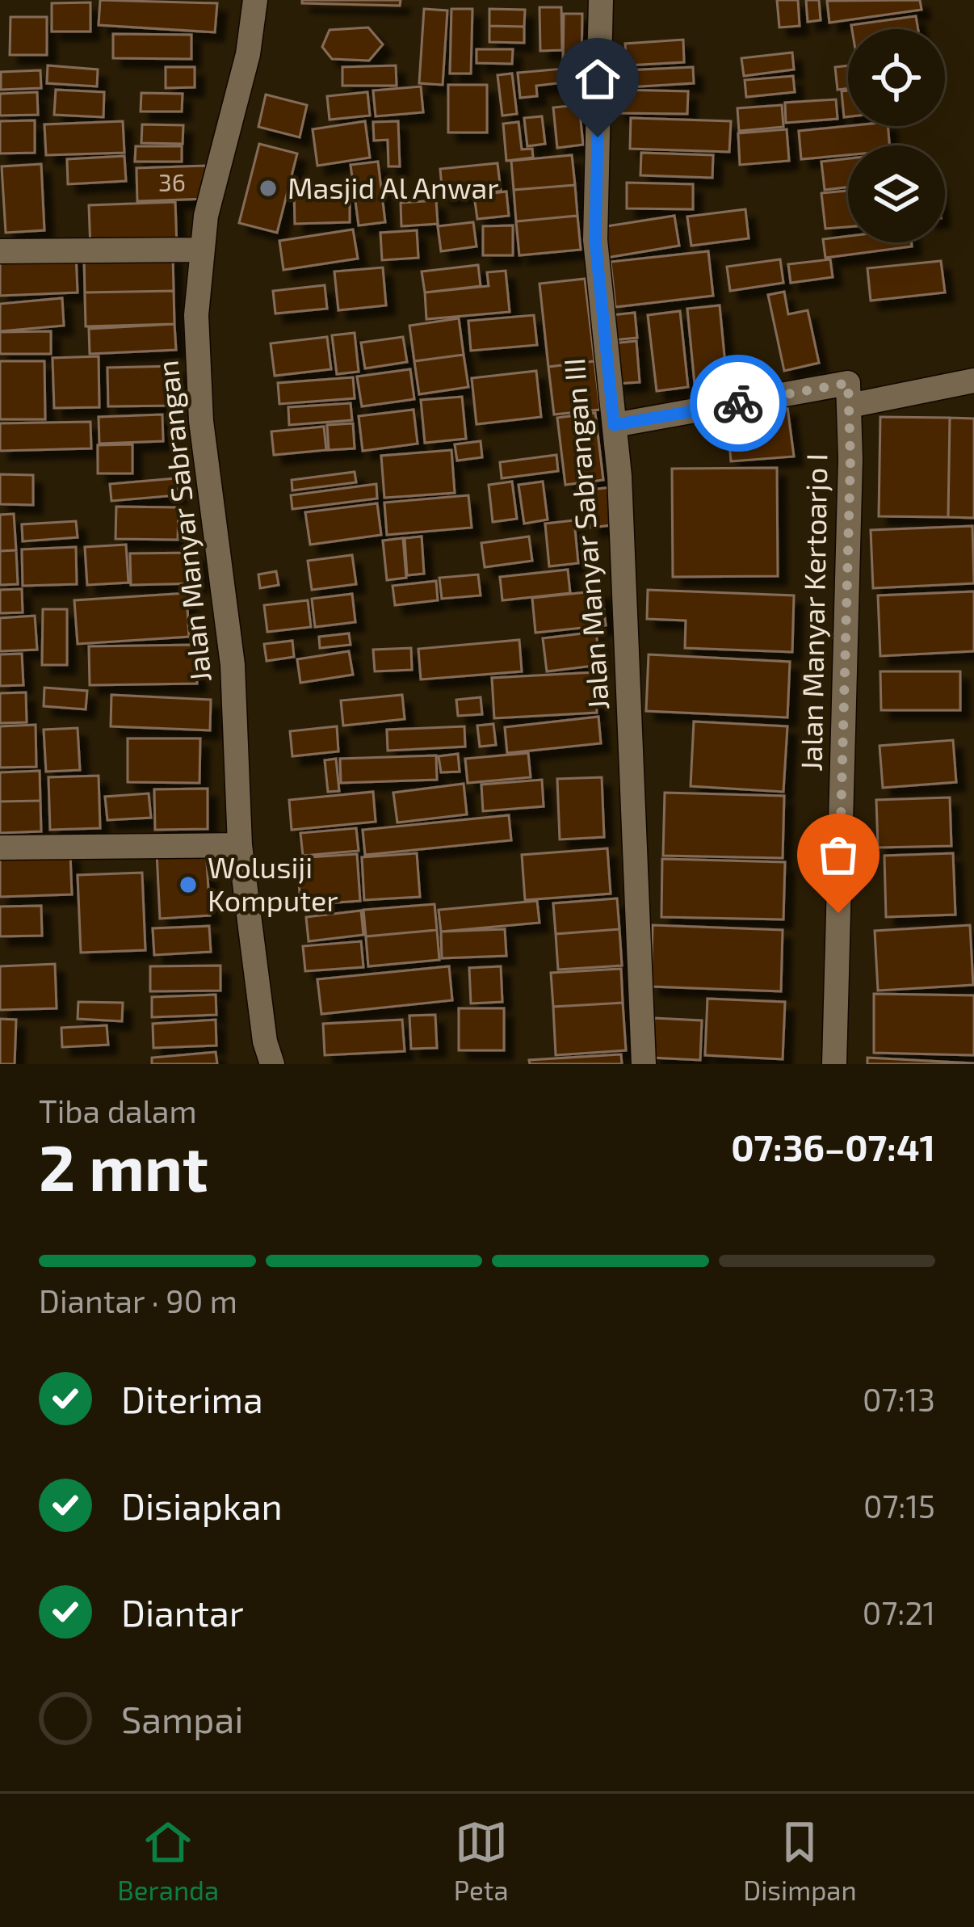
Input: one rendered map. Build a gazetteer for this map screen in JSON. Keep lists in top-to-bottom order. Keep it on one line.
{"streets":{"street":["Jalan Manyar Sabrangan","Jalan Manyar Sabrangan III","Jalan Manyar Kertoarjo I"]},"places":["Masjid Al Anwar","Wolusiji Komputer"],"house_numbers":["36"],"page":{"heading":["2 mnt","Tiba dalam","07:36–07:41"],"bar":"Diantar · 90 m","list":[["Diterima","07:13"],["Disiapkan","07:15"],["Diantar","07:21"],"Sampai"],"tabs":["Beranda","Peta","Disimpan"]}}
